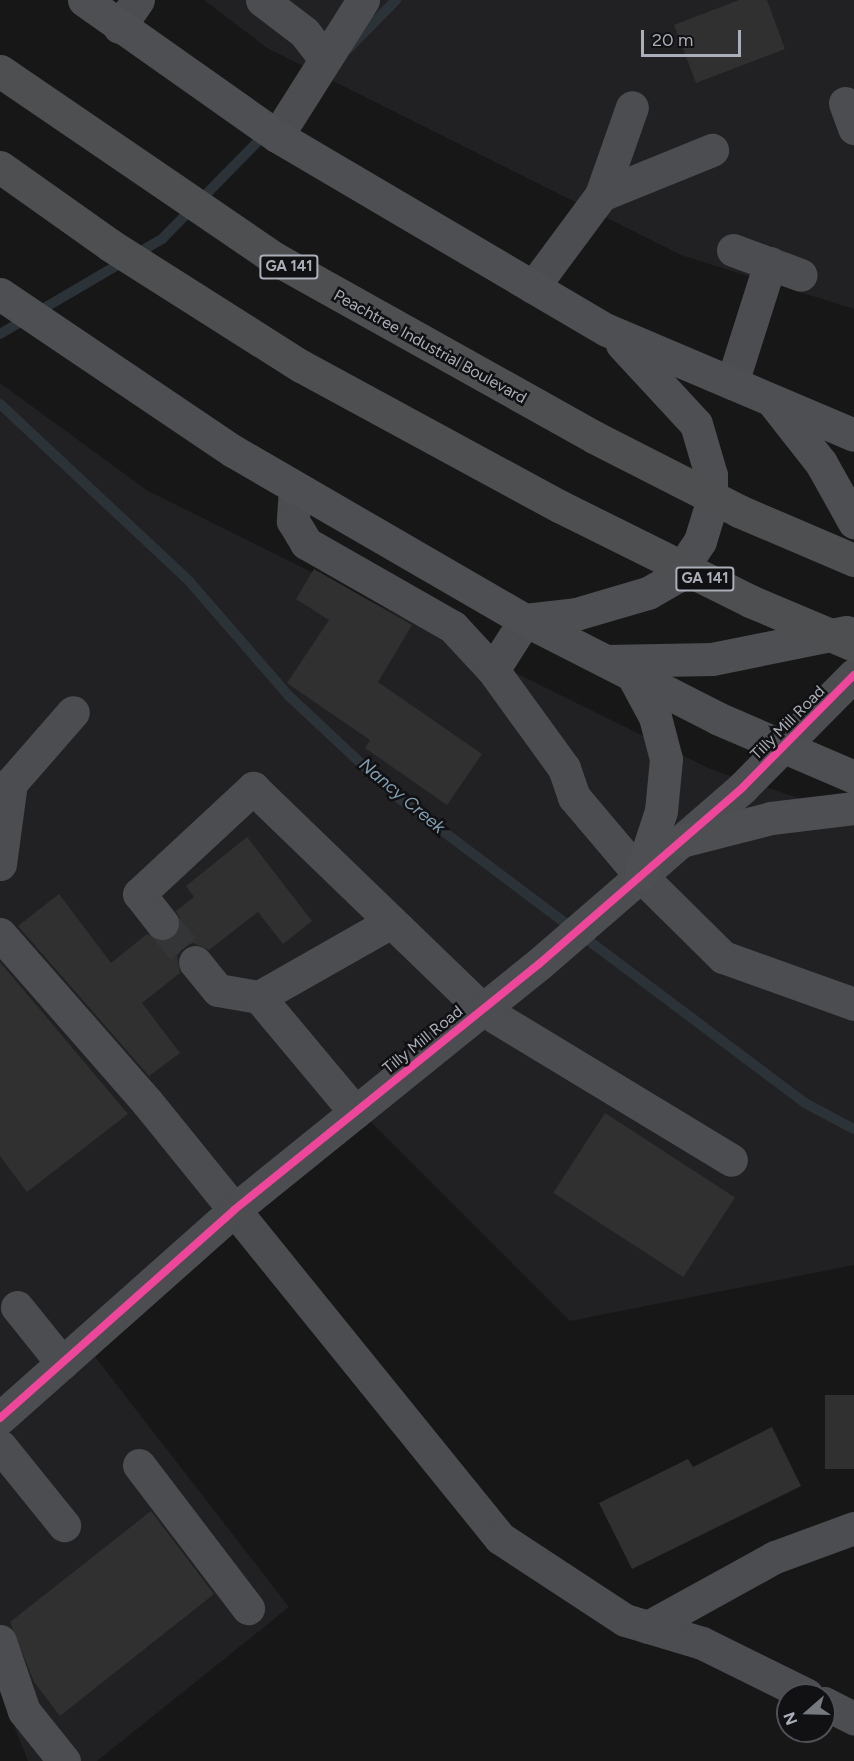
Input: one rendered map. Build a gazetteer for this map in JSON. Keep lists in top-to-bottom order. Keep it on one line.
{"streets":{"highway":["GA 141","Peachtree Industrial Boulevard"],"street":["Tilly Mill Road"]},"water":["Nancy Creek"],"scale_bar":"20 m","north":"left"}
